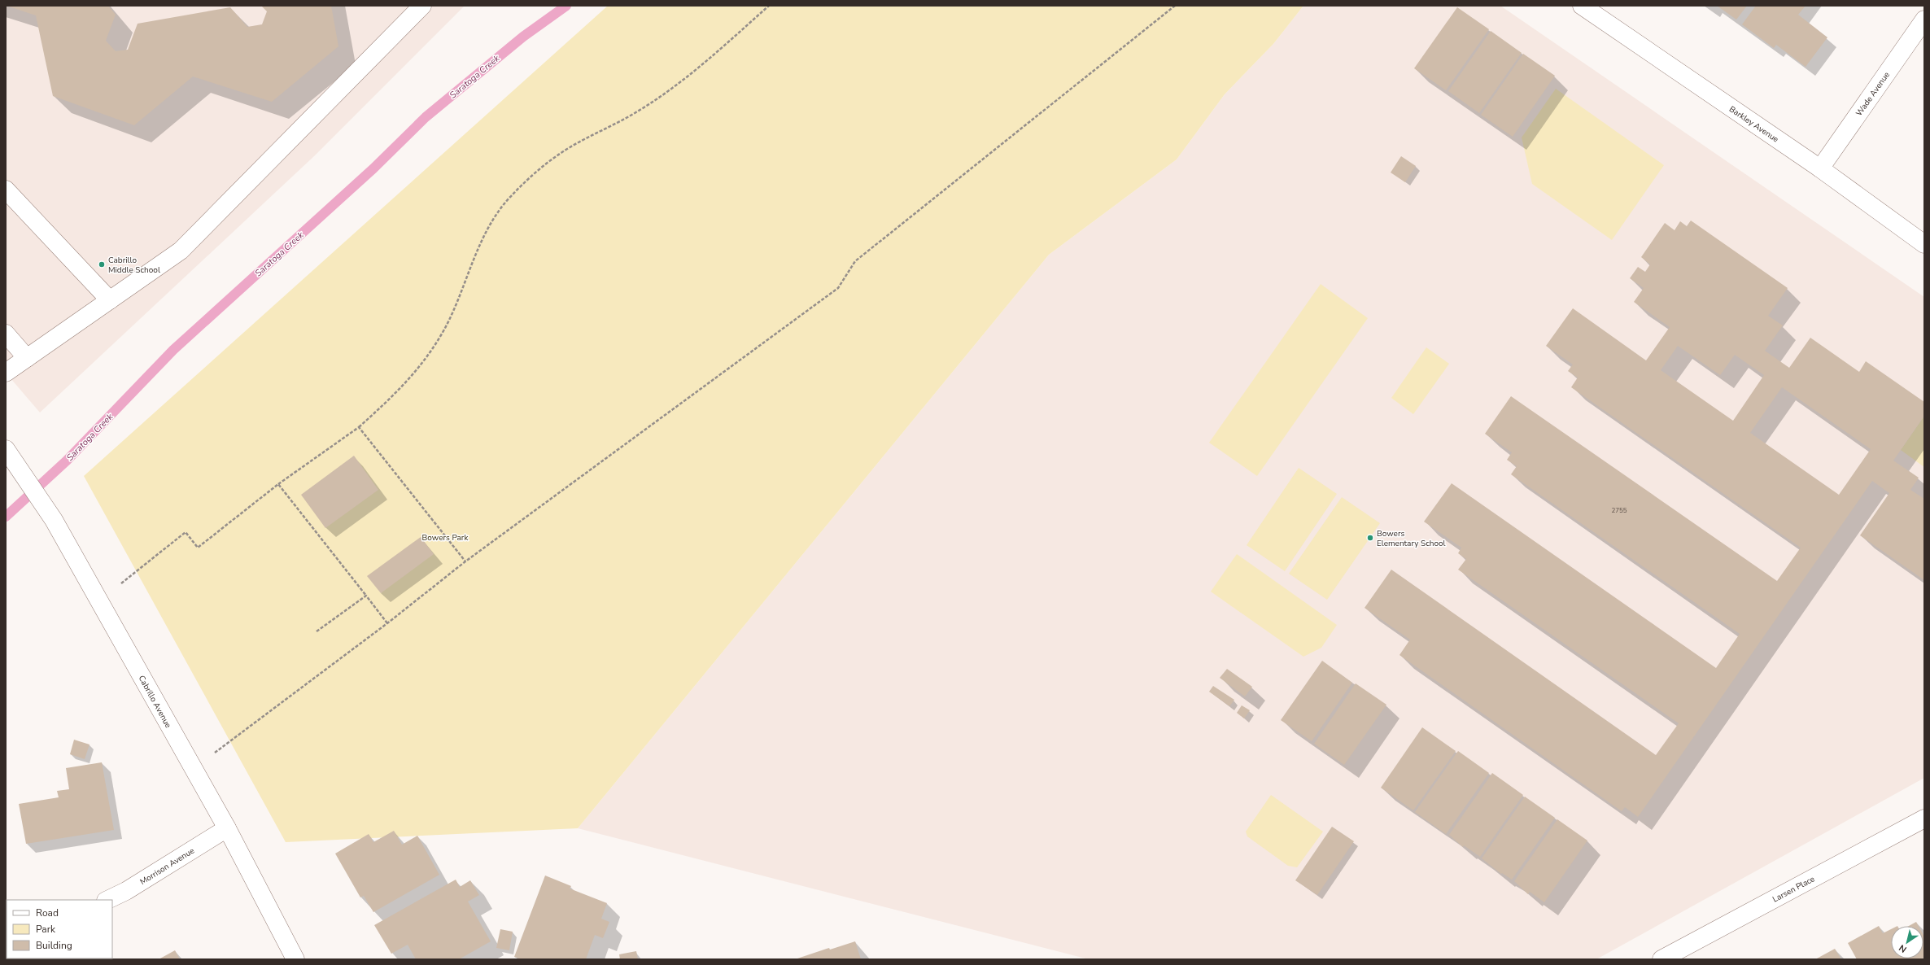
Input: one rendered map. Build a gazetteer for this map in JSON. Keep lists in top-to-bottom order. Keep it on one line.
{"streets":{"street":["Wade Avenue","Barkley Avenue","Cabrillo Avenue","Morrison Avenue","Larsen Place"]},"crossings":[["Wade Avenue","Barkley Avenue"],["Cabrillo Avenue","Morrison Avenue"]],"water":["Saratoga Creek"],"parks":["Bowers Park"],"places":["Cabrillo Middle School","Bowers Elementary School"],"house_numbers":["2755"],"legend":["Road","Park","Building"],"north":"bottom left"}
